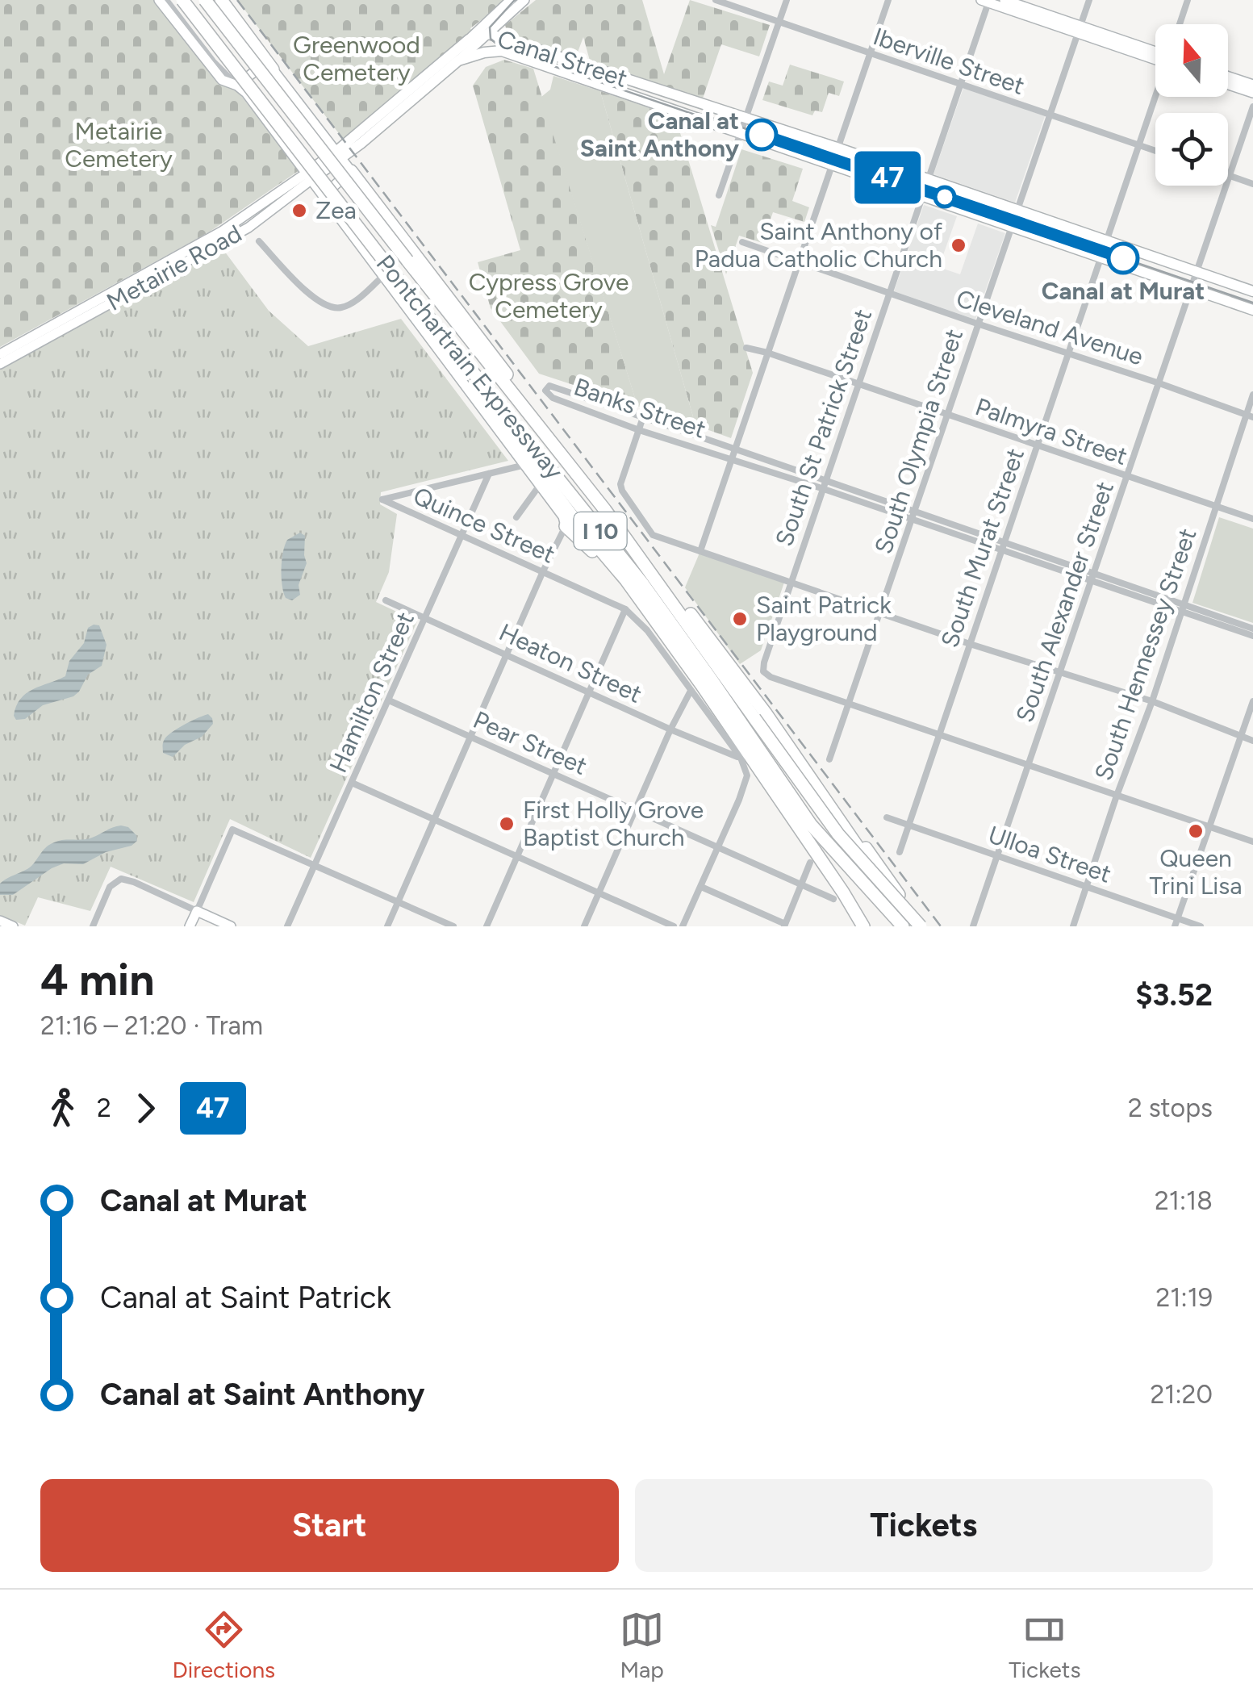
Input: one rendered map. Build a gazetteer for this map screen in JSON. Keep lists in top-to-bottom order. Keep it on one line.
{"streets":{"highway":["Pontchartrain Expressway","I 10"],"main road":["Canal Street","Metairie Road"],"street":["Iberville Street","Cleveland Avenue","Banks Street","South St Patrick Street","Palmyra Street","South Olympia Street","Quince Street","South Murat Street","South Alexander Street","South Hennessey Street","Heaton Street","Hamilton Street","Pear Street","Ulloa Street"]},"crossings":[["Canal Street","South St Patrick Street"],["Canal Street","South Olympia Street"],["Canal Street","South Murat Street"],["Canal Street","South Alexander Street"],["Iberville Street","South St Patrick Street"],["Iberville Street","South Olympia Street"],["Iberville Street","South Murat Street"],["Cleveland Avenue","South St Patrick Street"],["Cleveland Avenue","South Olympia Street"],["Cleveland Avenue","South Murat Street"],["Cleveland Avenue","South Alexander Street"],["Cleveland Avenue","South Hennessey Street"],["Banks Street","South St Patrick Street"],["Banks Street","South Olympia Street"],["Banks Street","South Murat Street"],["Banks Street","South Alexander Street"],["Banks Street","South Hennessey Street"],["South St Patrick Street","Palmyra Street"],["South St Patrick Street","South Olympia Street"],["Palmyra Street","South Olympia Street"],["Palmyra Street","South Murat Street"],["Palmyra Street","South Alexander Street"],["Palmyra Street","South Hennessey Street"],["Quince Street","Heaton Street"],["Quince Street","Hamilton Street"],["Quince Street","Pear Street"],["South Murat Street","Ulloa Street"],["South Alexander Street","Ulloa Street"],["South Hennessey Street","Ulloa Street"],["Heaton Street","Hamilton Street"],["Hamilton Street","Pear Street"]],"parks":["Greenwood Cemetery","Metairie Cemetery","Cypress Grove Cemetery"],"places":["Canal at Saint Anthony","Zea","Saint Anthony of Padua Catholic Church","Canal at Murat","Saint Patrick Playground","First Holly Grove Baptist Church","Queen Trini Lisa"],"lines":["tram line 47"],"north":"top","page":{"on_map":"47","heading":["4 min","21:16 – 21:20 · Tram","$3.52"],"legs":["2","47","2 stops"],"list":[{"name":"Canal at Murat","value":"21:18"},{"name":"Canal at Saint Patrick","value":"21:19"},{"name":"Canal at Saint Anthony","value":"21:20"}],"buttons":["Start","Tickets"],"tabs":["Directions","Map","Tickets"]}}
